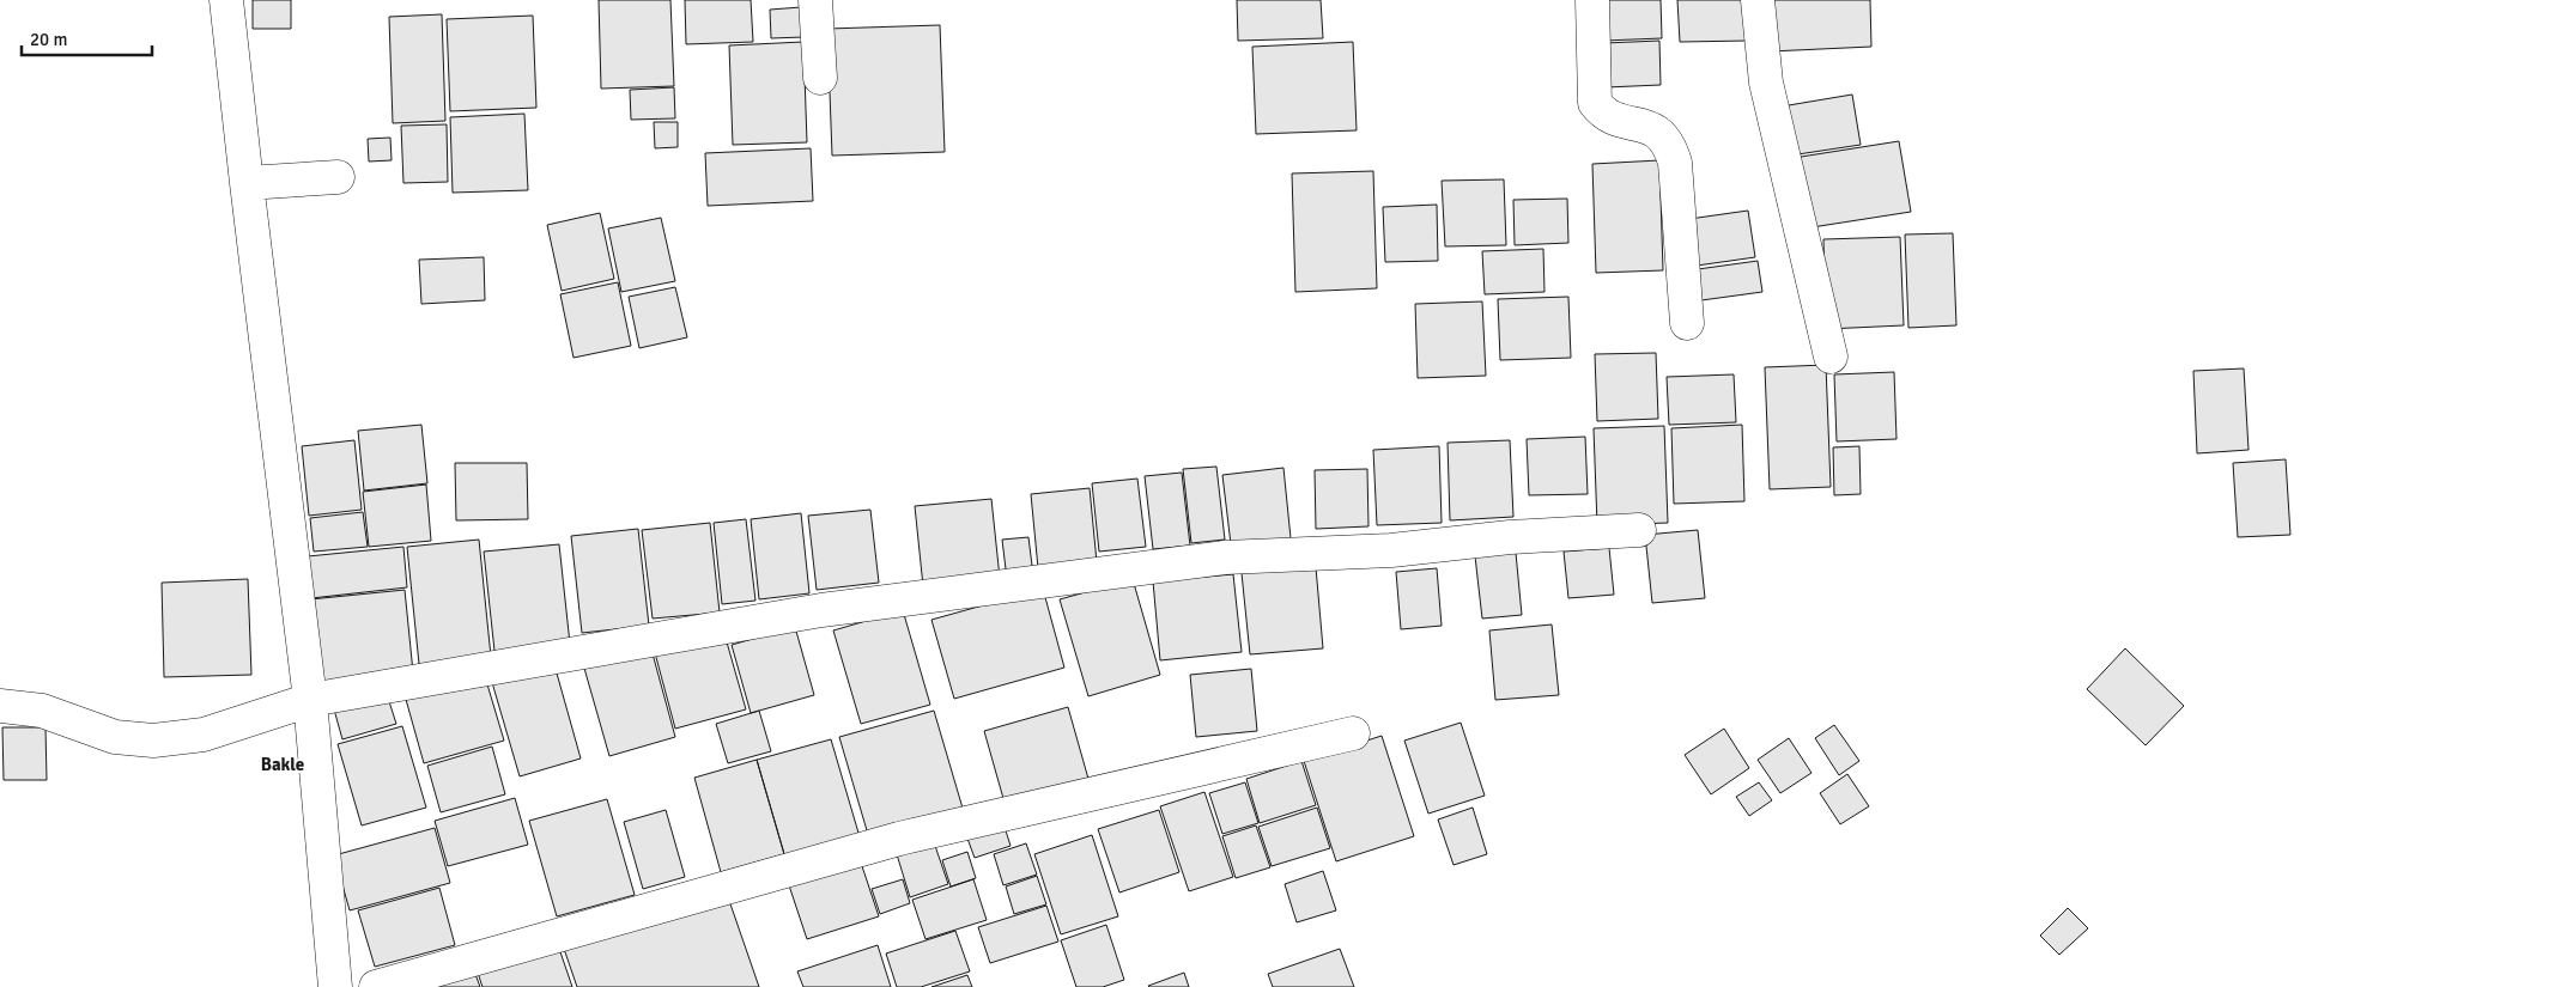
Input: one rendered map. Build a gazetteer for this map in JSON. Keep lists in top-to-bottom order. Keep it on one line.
{"districts":["Bakle"],"scale_bar":"20 m"}
